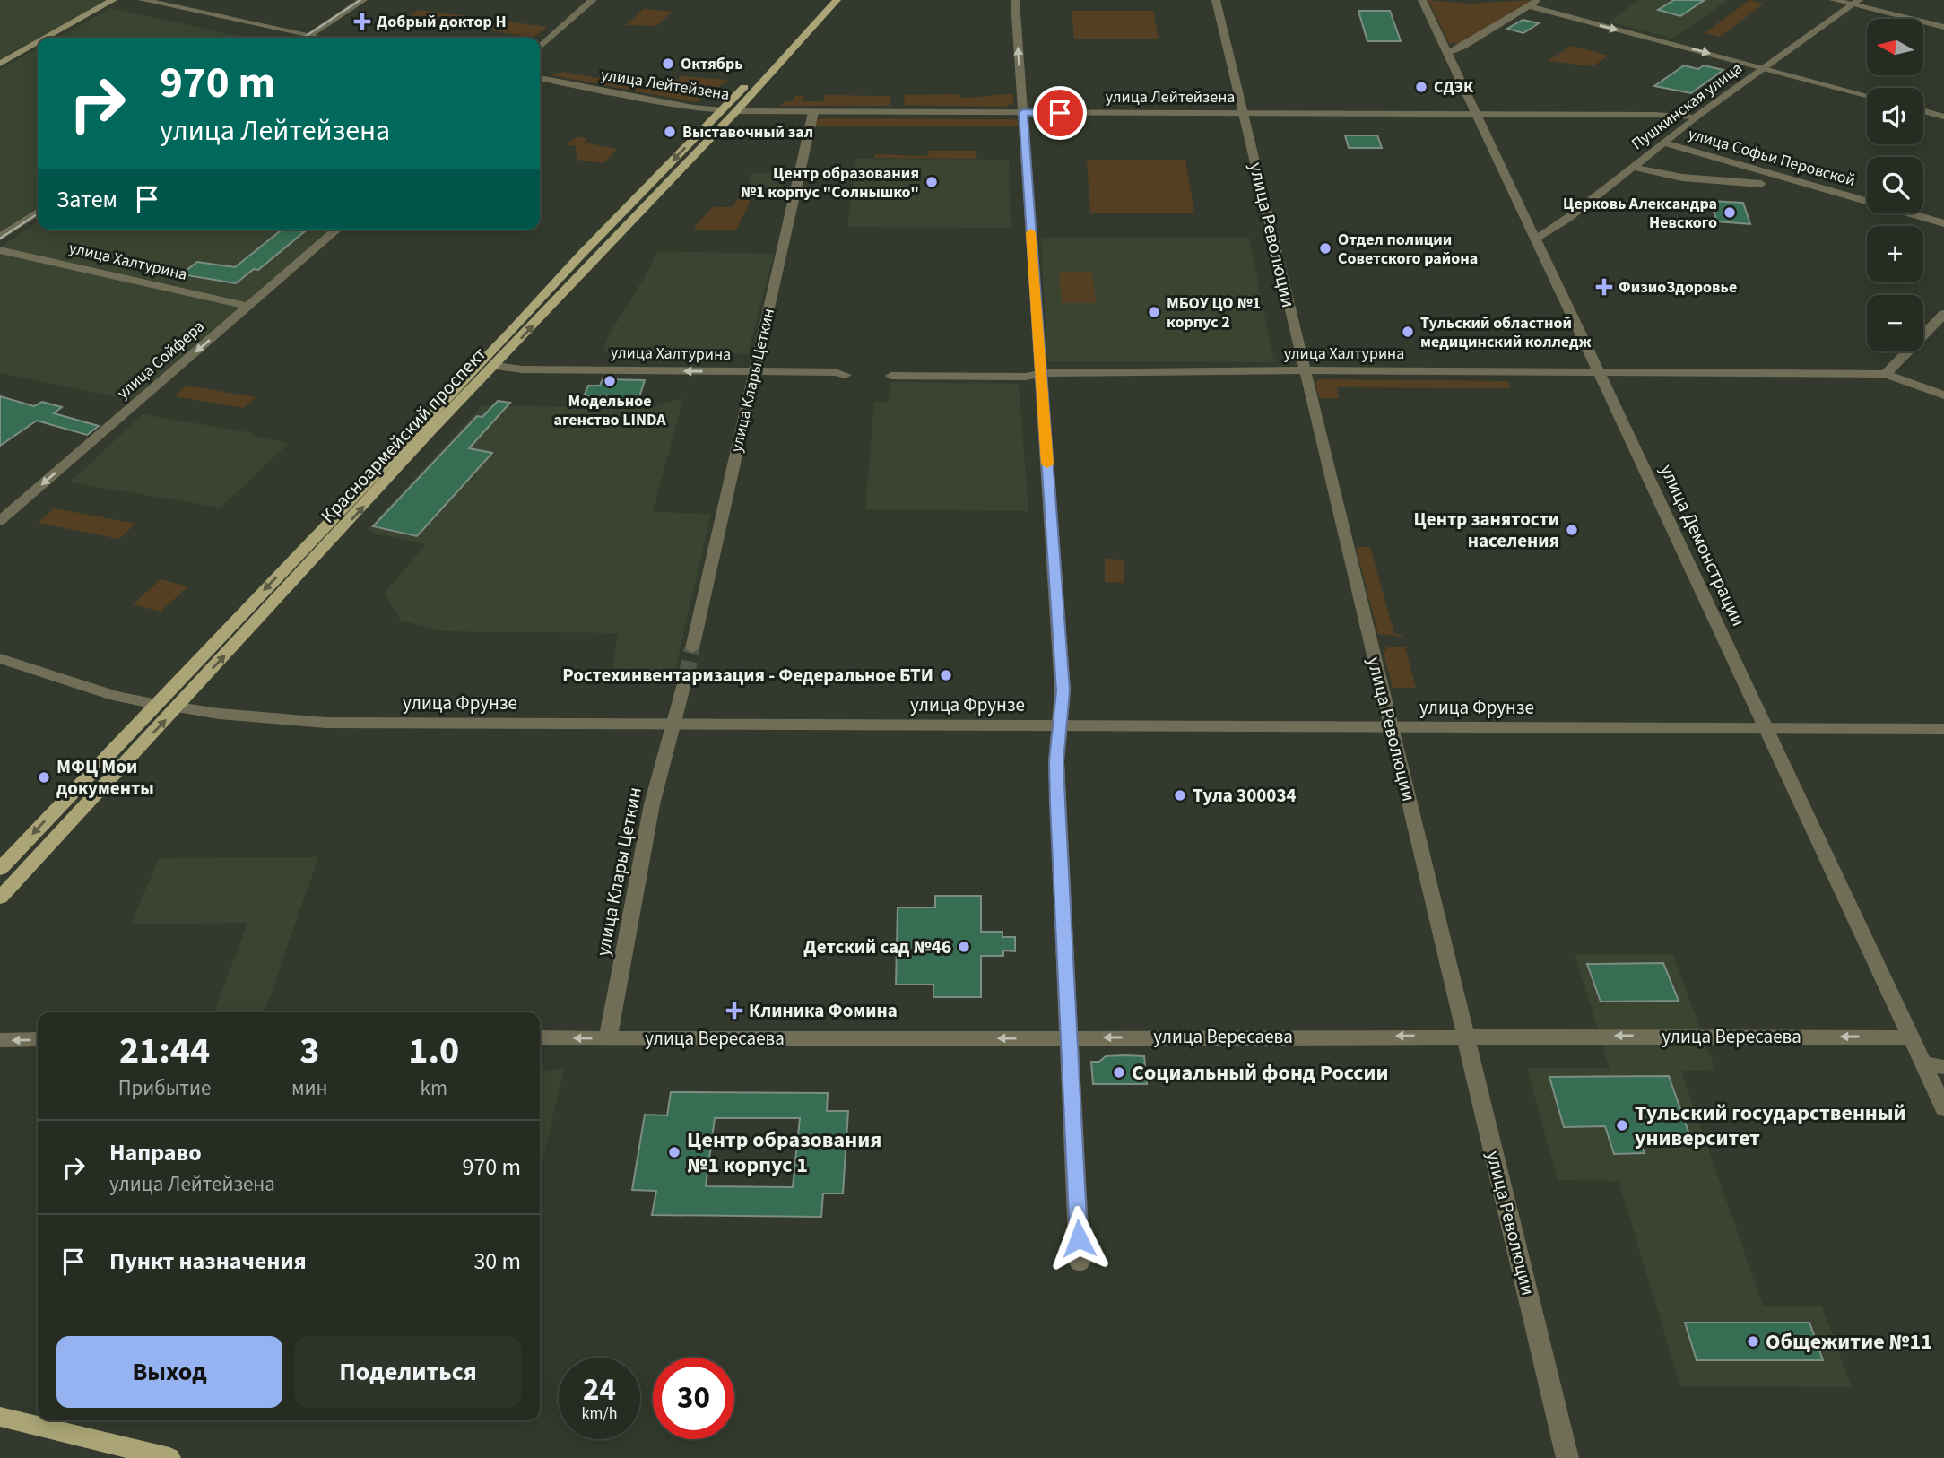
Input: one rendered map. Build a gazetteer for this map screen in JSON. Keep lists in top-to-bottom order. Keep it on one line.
{"streets":{"main road":["Красноармейский проспект","улица Фрунзе"],"street":["улица Лейтейзена","Пушкинская улица","улица Софьи Перовской","улица Революции","улица Халтурина","улица Сойфера","улица Клары Цеткин","улица Демонстрации","улица Вересаева"]},"crossings":[["улица Лейтейзена","Пушкинская улица"],["улица Лейтейзена","улица Революции"],["улица Лейтейзена","улица Клары Цеткин"],["улица Лейтейзена","Красноармейский проспект"],["улица Лейтейзена","улица Демонстрации"],["Пушкинская улица","улица Софьи Перовской"],["Пушкинская улица","улица Демонстрации"],["улица Революции","улица Халтурина"],["улица Революции","улица Фрунзе"],["улица Революции","улица Вересаева"],["улица Халтурина","улица Сойфера"],["улица Халтурина","улица Клары Цеткин"],["улица Халтурина","Красноармейский проспект"],["улица Халтурина","улица Демонстрации"],["улица Клары Цеткин","улица Фрунзе"],["улица Клары Цеткин","улица Вересаева"],["Красноармейский проспект","улица Фрунзе"],["улица Демонстрации","улица Фрунзе"],["улица Демонстрации","улица Вересаева"]],"one_way":["улица Сойфера","улица Вересаева"],"places":{"health":["Добрый доктор Н","ФизиоЗдоровье","Клиника Фомина"],"other":["Октябрь","СДЭК","Выставочный зал","Центр образования №1 корпус \"Солнышко\"","Церковь Александра Невского","Отдел полиции Советского района","МБОУ ЦО №1 корпус 2","Тульский областной медицинский колледж","Модельное агенство LINDA","Центр занятости населения","Ростехинвентаризация - Федеральное БТИ","МФЦ Мои документы","Тула 300034","Детский сад №46","Социальный фонд России","Тульский государственный университет","Центр образования №1 корпус 1","Общежитие №11"]},"north":"left","page":{"map_buttons":["+","−"],"turn":["970 m","улица Лейтейзена"],"then":"Затем","eta":["21:44","Прибытие","3","мин","1.0","km"],"list":[{"name":"Направо","note":"улица Лейтейзена","value":"970 m"},{"name":"Пункт назначения","value":"30 m"}],"buttons":["Выход","Поделиться"],"speed":"24 km/h","limit":"30"}}
